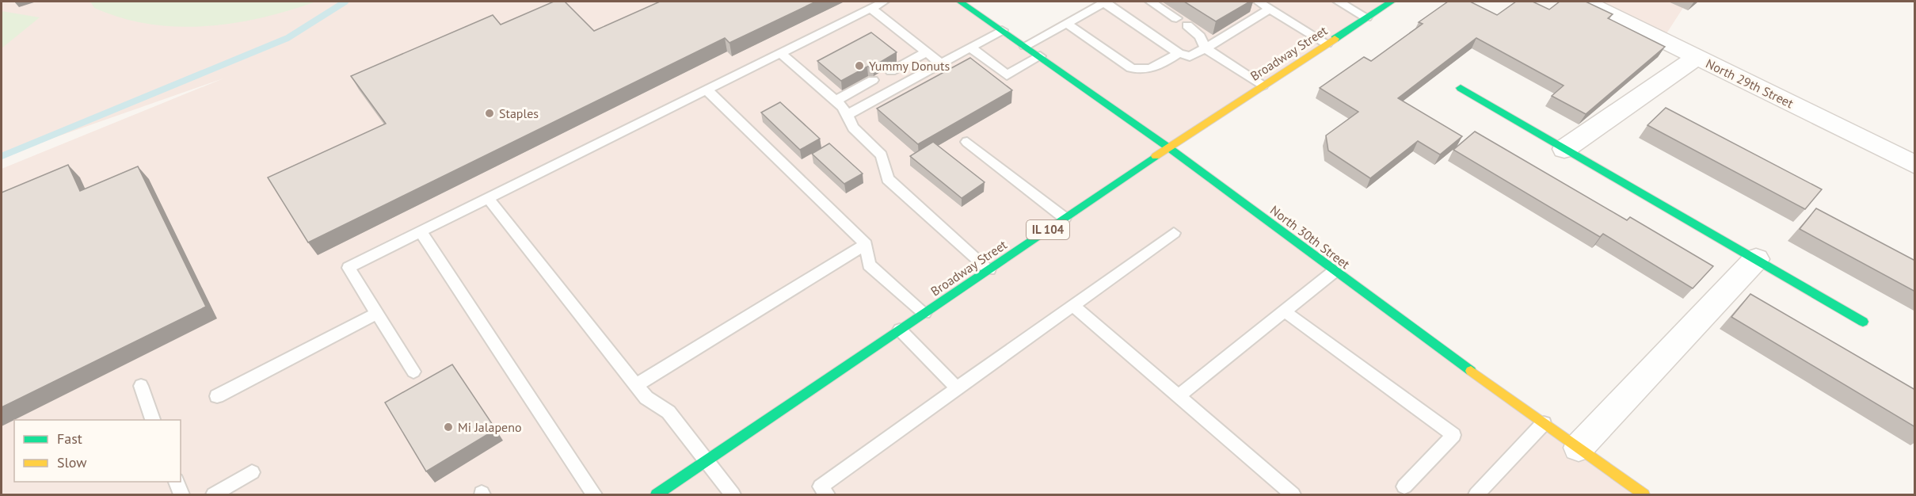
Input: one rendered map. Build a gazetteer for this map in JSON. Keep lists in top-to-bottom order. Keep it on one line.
{"streets":{"street":["Broadway Street","North 29th Street","IL 104","North 30th Street"]},"crossings":[["Broadway Street","North 30th Street"]],"places":["Yummy Donuts","Staples","Mi Jalapeno"],"legend":["Fast","Slow"]}
